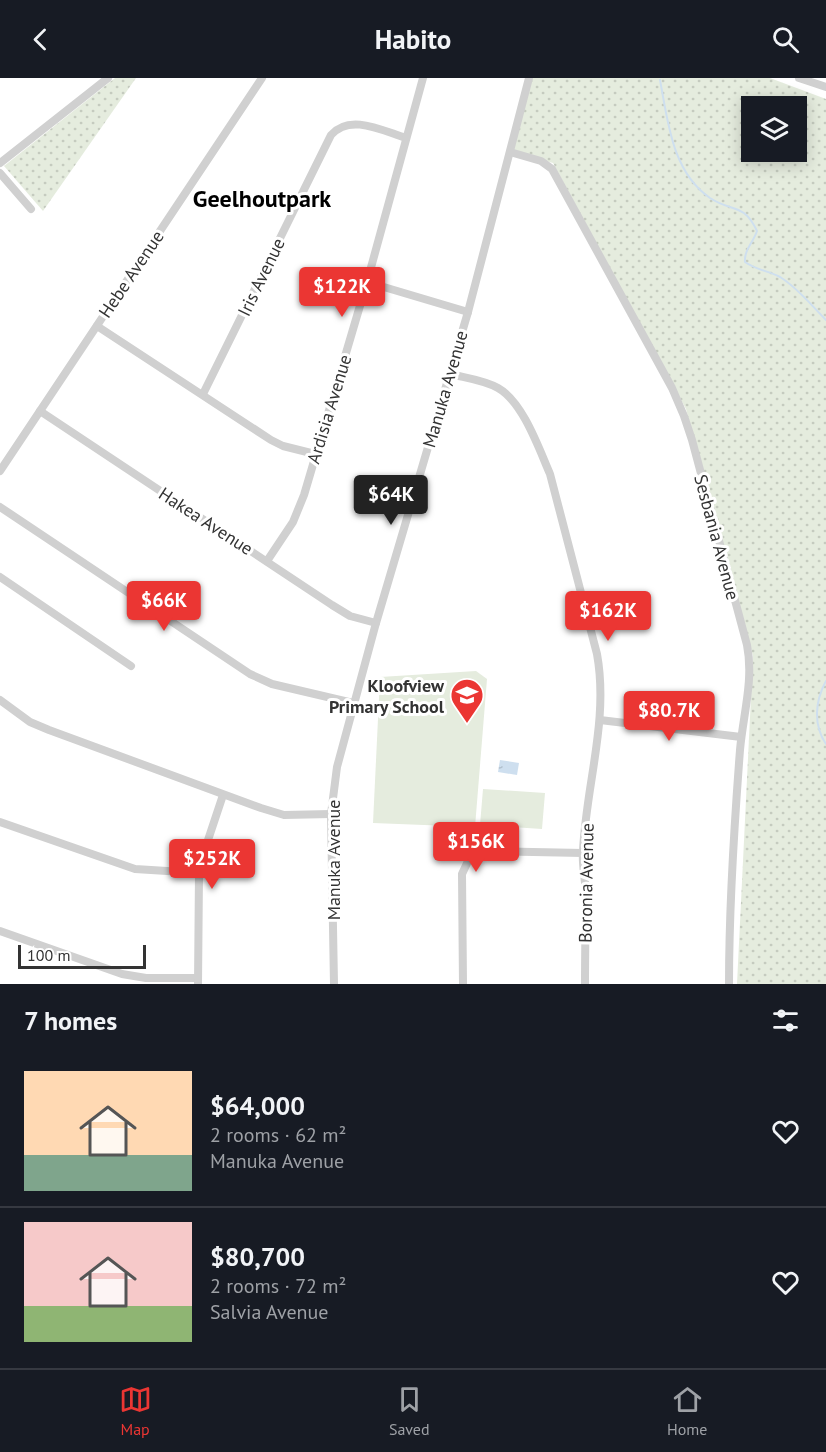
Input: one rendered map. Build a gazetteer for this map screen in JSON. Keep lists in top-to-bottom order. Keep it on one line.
{"streets":{"street":["Hebe Avenue","Iris Avenue","Manuka Avenue","Ardisia Avenue","Hakea Avenue","Sesbania Avenue","Boronia Avenue"]},"crossings":[["Hebe Avenue","Hakea Avenue"],["Iris Avenue","Ardisia Avenue"],["Manuka Avenue","Hakea Avenue"],["Manuka Avenue","Sesbania Avenue"],["Manuka Avenue","Boronia Avenue"],["Ardisia Avenue","Hakea Avenue"]],"districts":["Geelhoutpark"],"places":{"school or university":["Kloofview Primary School"]},"scale_bar":"100 m","page":{"header":"Habito","price":["$122K","$64K","$66K","$162K","$80.7K","$156K","$252K"],"scale":"100 m","heading":"7 homes","list":[{"name":"$64,000","note":"2 rooms · 62 m² · Manuka Avenue"},{"name":"$80,700","note":"2 rooms · 72 m² · Salvia Avenue"}],"tabs":["Map","Saved","Home"]}}
